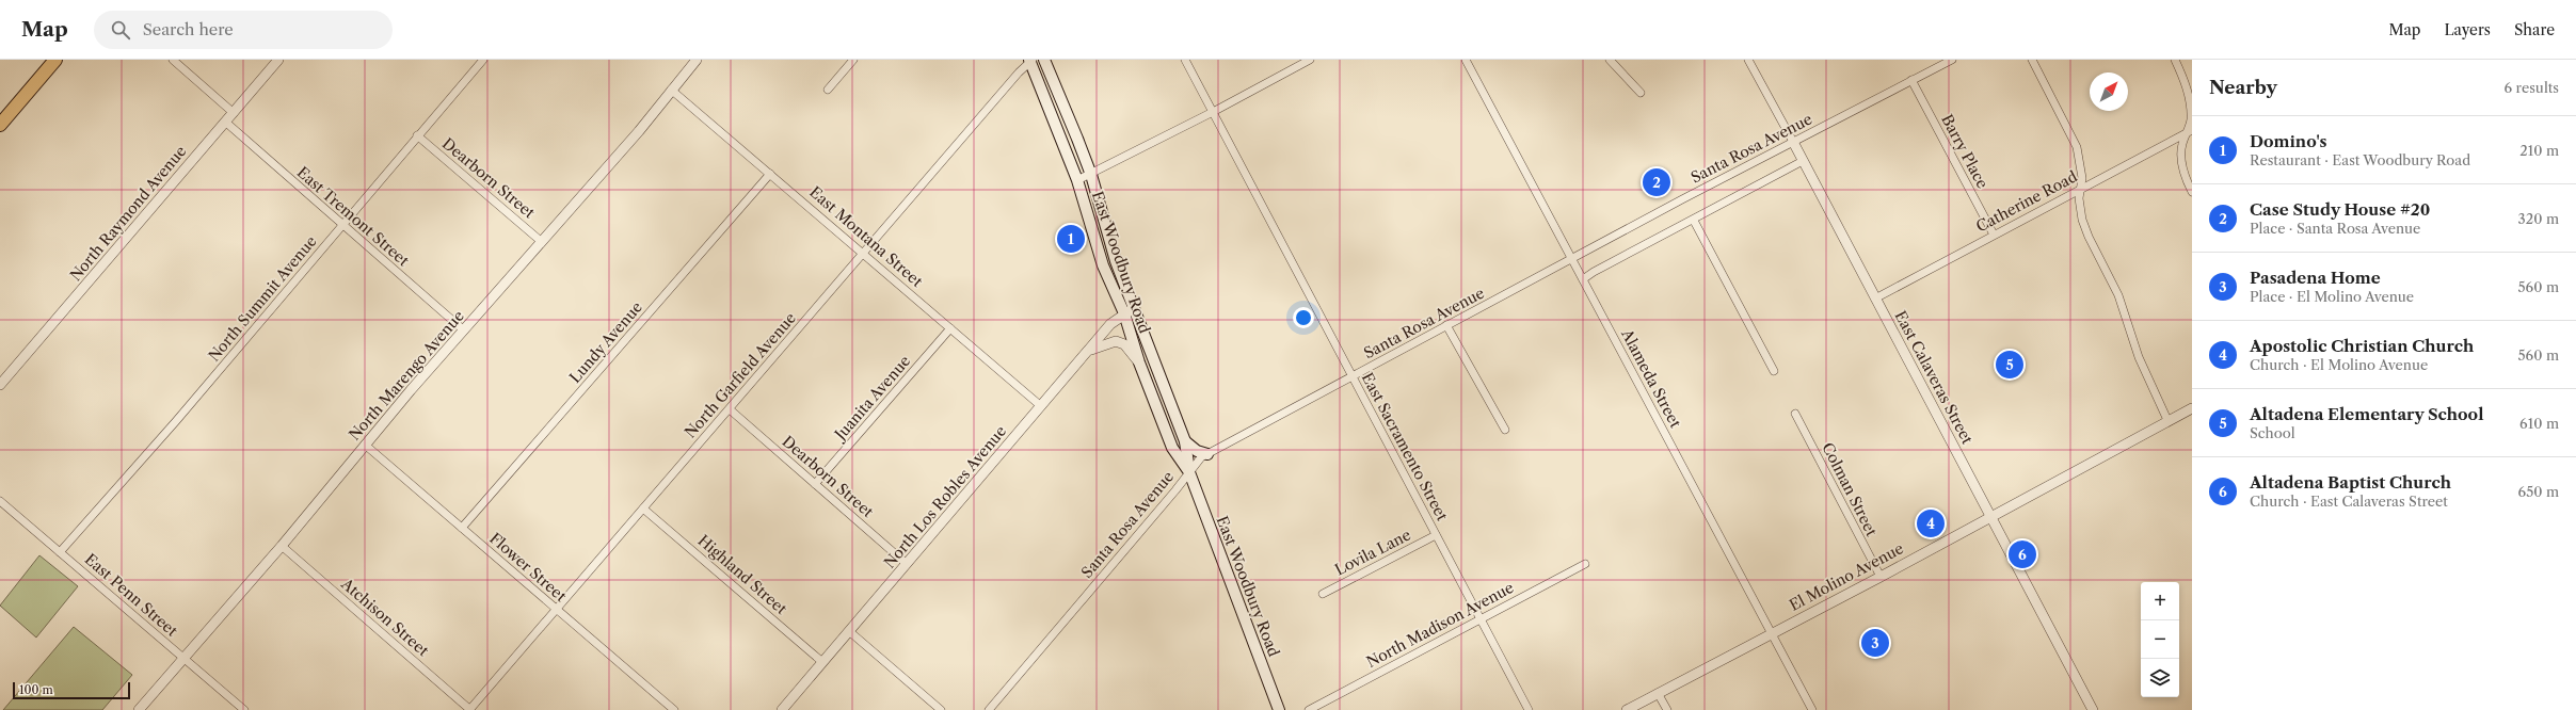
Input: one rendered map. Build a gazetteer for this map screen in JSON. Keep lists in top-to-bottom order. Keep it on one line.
{"streets":{"main road":["East Woodbury Road"],"street":["Santa Rosa Avenue","Barry Place","Dearborn Street","Catherine Road","North Raymond Avenue","East Tremont Street","East Montana Street","North Summit Avenue","Lundy Avenue","North Marengo Avenue","North Garfield Avenue","East Calaveras Street","Alameda Street","Juanita Avenue","East Sacramento Street","Colman Street","North Los Robles Avenue","Lovila Lane","Flower Street","Highland Street","El Molino Avenue","East Penn Street","Atchison Street","North Madison Avenue"]},"crossings":[["Santa Rosa Avenue","Barry Place"],["Santa Rosa Avenue","East Woodbury Road"],["Santa Rosa Avenue","East Calaveras Street"],["Santa Rosa Avenue","Alameda Street"],["Santa Rosa Avenue","East Sacramento Street"],["Barry Place","Catherine Road"],["Dearborn Street","North Summit Avenue"],["Dearborn Street","North Marengo Avenue"],["Dearborn Street","North Garfield Avenue"],["Dearborn Street","Juanita Avenue"],["Dearborn Street","North Los Robles Avenue"],["Catherine Road","East Calaveras Street"],["North Raymond Avenue","East Tremont Street"],["East Tremont Street","North Summit Avenue"],["East Tremont Street","North Marengo Avenue"],["East Montana Street","Lundy Avenue"],["East Montana Street","North Marengo Avenue"],["East Montana Street","North Garfield Avenue"],["East Montana Street","Juanita Avenue"],["East Montana Street","North Los Robles Avenue"],["East Woodbury Road","North Garfield Avenue"],["East Woodbury Road","North Los Robles Avenue"],["North Summit Avenue","East Penn Street"],["Lundy Avenue","Flower Street"],["North Marengo Avenue","Flower Street"],["North Marengo Avenue","East Penn Street"],["North Marengo Avenue","Atchison Street"],["North Garfield Avenue","Flower Street"],["North Garfield Avenue","Highland Street"],["North Garfield Avenue","Atchison Street"],["East Calaveras Street","El Molino Avenue"],["Alameda Street","El Molino Avenue"],["East Sacramento Street","Lovila Lane"],["East Sacramento Street","North Madison Avenue"],["Colman Street","El Molino Avenue"],["North Los Robles Avenue","Highland Street"]],"scale_bar":"100 m","north":"top right","page":{"header":"Map","search":"Search here","nav":["Map","Layers","Share"],"heading":["Nearby","6 results"],"list":[{"mark":"1","name":"Domino's","note":"Restaurant · East Woodbury Road","value":"210 m"},{"mark":"2","name":"Case Study House #20","note":"Place · Santa Rosa Avenue","value":"320 m"},{"mark":"3","name":"Pasadena Home","note":"Place · El Molino Avenue","value":"560 m"},{"mark":"4","name":"Apostolic Christian Church","note":"Church · El Molino Avenue","value":"560 m"},{"mark":"5","name":"Altadena Elementary School","note":"School","value":"610 m"},{"mark":"6","name":"Altadena Baptist Church","note":"Church · East Calaveras Street","value":"650 m"}],"pins":["2","1","5","4","6","3"],"map_buttons":["+","−"],"scale":"100 m"}}
